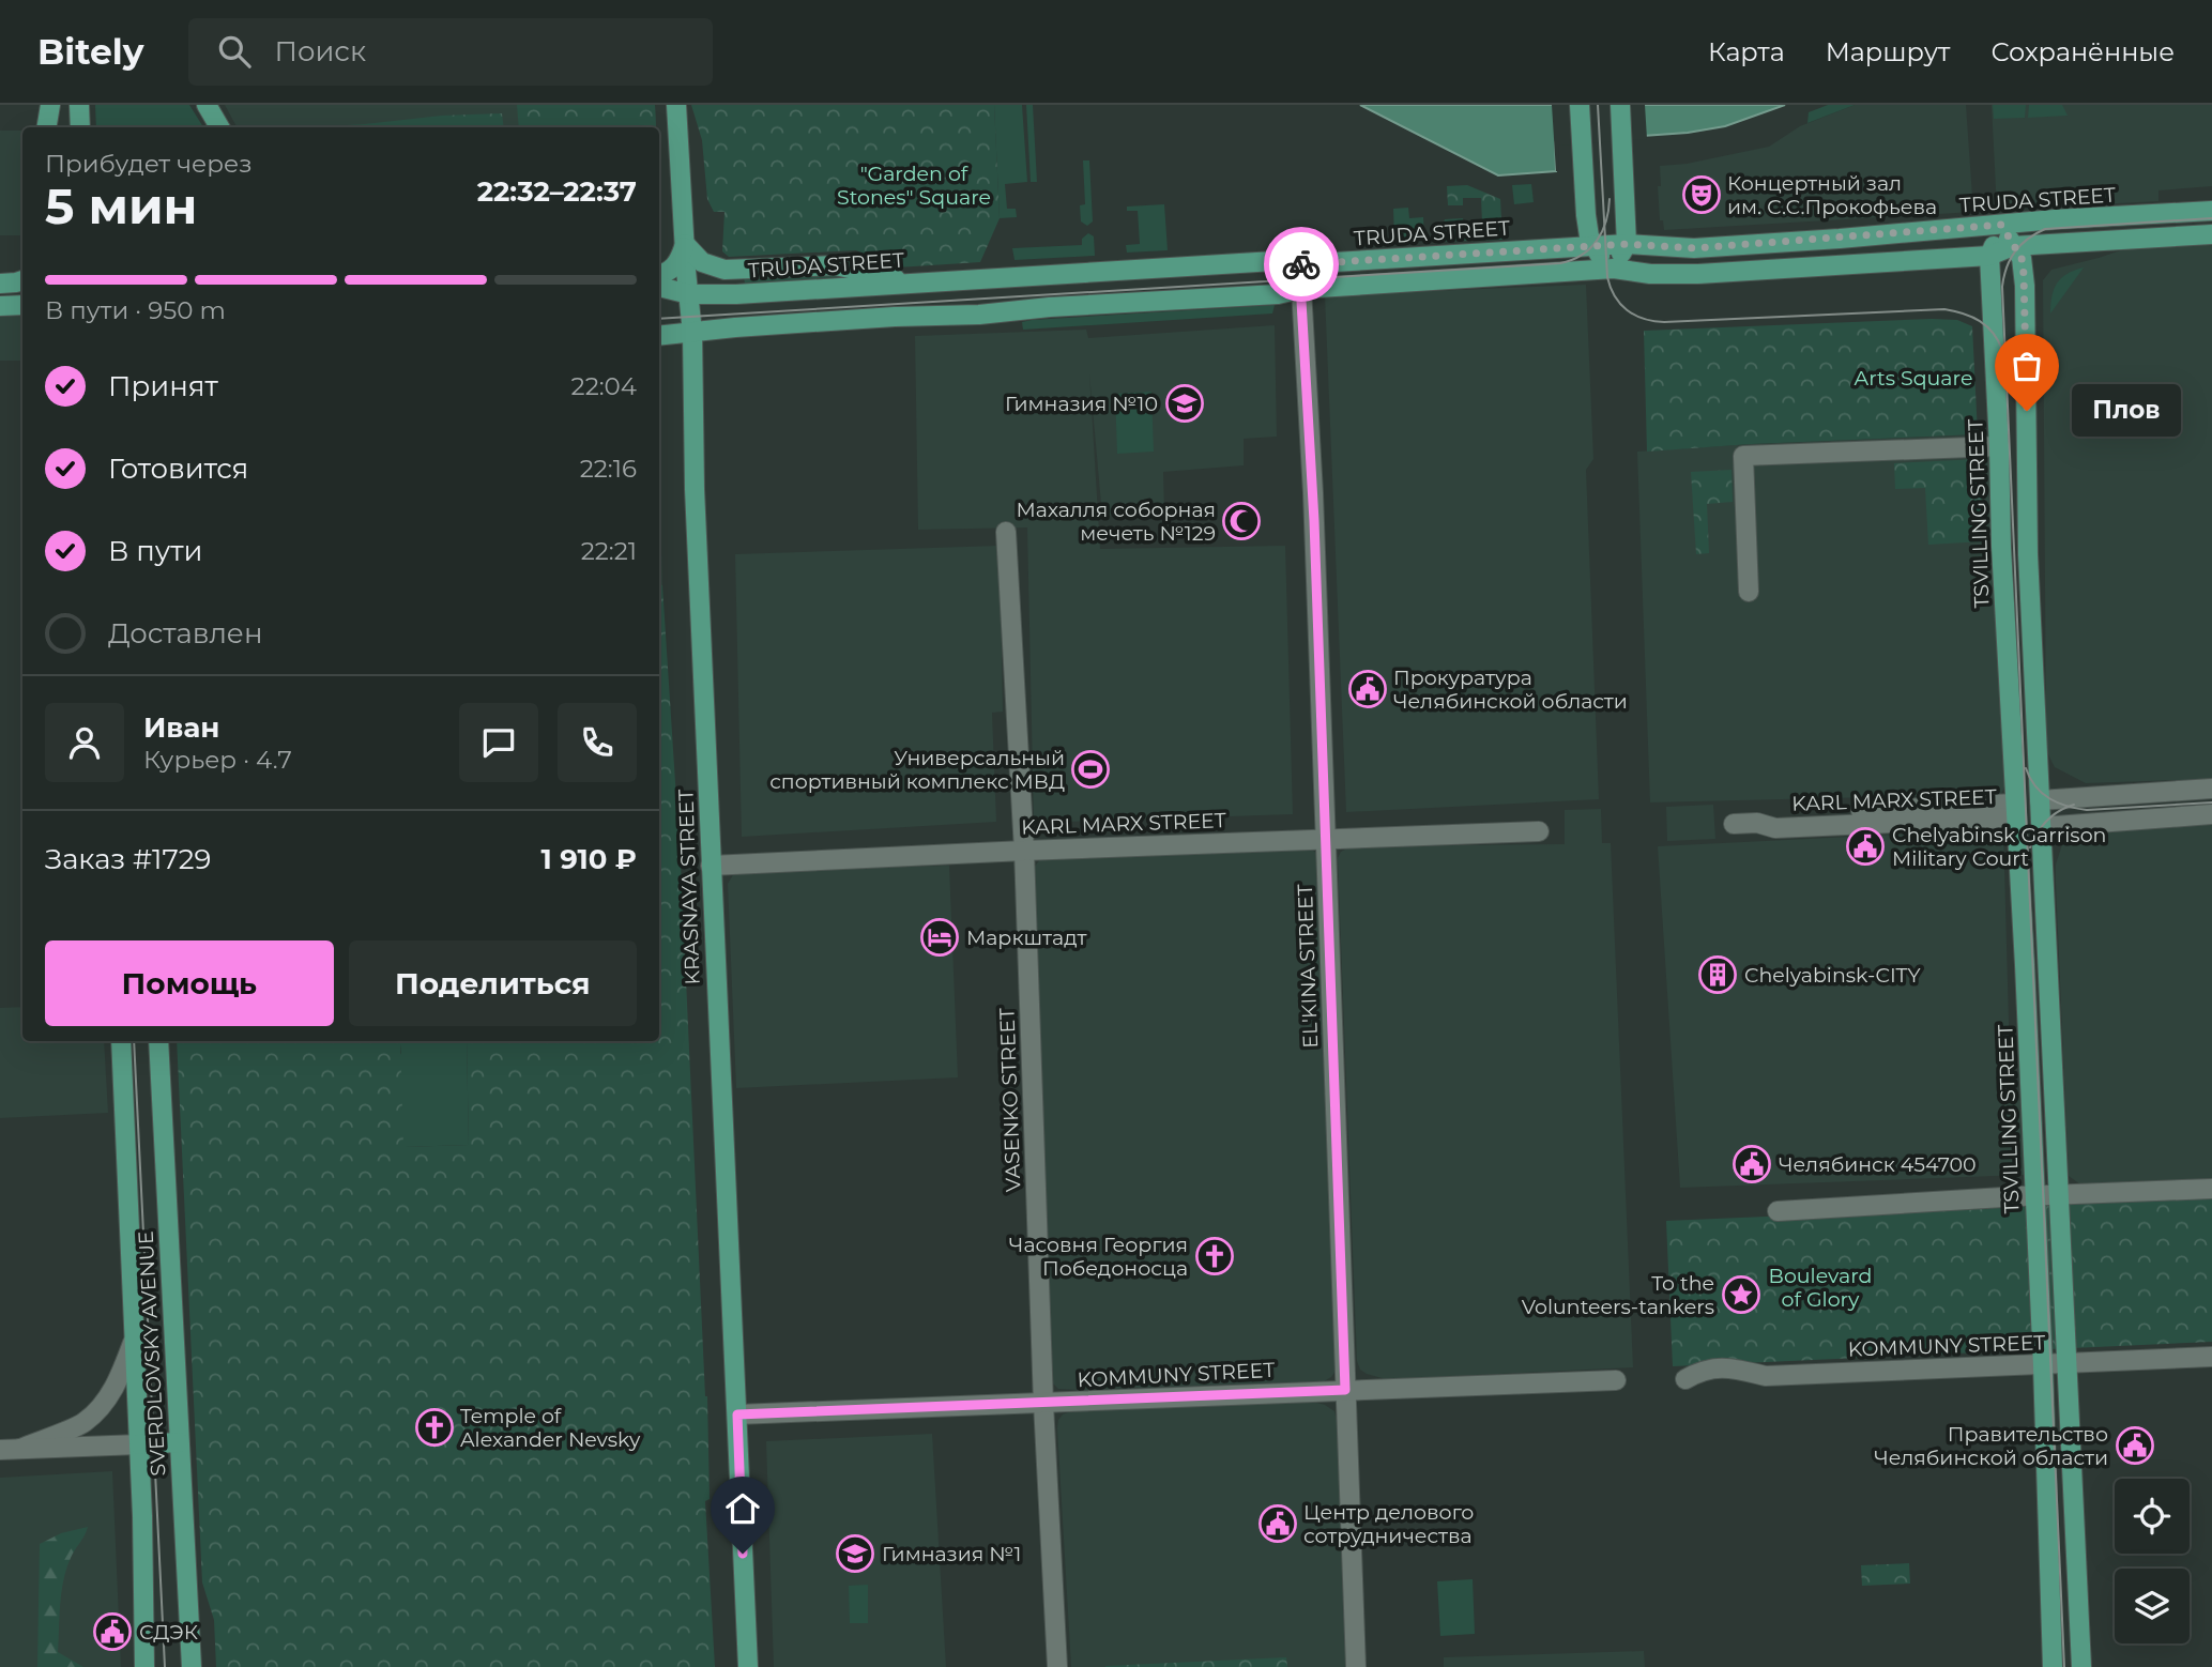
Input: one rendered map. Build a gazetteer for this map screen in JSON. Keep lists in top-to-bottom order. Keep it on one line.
{"streets":{"main road":["TRUDA STREET","TSVILLING STREET","KARL MARX STREET","KRASNAYA STREET","EL'KINA STREET","SVERDLOVSKY AVENUE"],"street":["VASENKO STREET","KOMMUNY STREET"]},"crossings":[["TRUDA STREET","TSVILLING STREET"],["TRUDA STREET","KRASNAYA STREET"],["TRUDA STREET","EL'KINA STREET"],["TSVILLING STREET","KARL MARX STREET"],["TSVILLING STREET","KOMMUNY STREET"],["KARL MARX STREET","KRASNAYA STREET"],["KARL MARX STREET","EL'KINA STREET"],["KARL MARX STREET","VASENKO STREET"],["KRASNAYA STREET","KOMMUNY STREET"],["EL'KINA STREET","KOMMUNY STREET"],["VASENKO STREET","KOMMUNY STREET"]],"parks":["\"Garden of Stones\" Square","Arts Square","Boulevard of Glory"],"places":{"theatre":["Концертный зал им. С.С.Прокофьева"],"school or university":["Гимназия №10","Гимназия №1"],"other":["Плов"],"mosque":["Махалля соборная мечеть №129"],"public building":["Прокуратура Челябинской области","Chelyabinsk Garrison Military Court","Челябинск 454700","Правительство Челябинской области","Центр делового сотрудничества","СДЭК"],"sports":["Универсальный спортивный комплекс МВД"],"hotel":["Маркштадт"],"building":["Chelyabinsk-CITY"],"church":["Часовня Георгия Победоносца","Temple of Alexander Nevsky"],"place":["To the Volunteers-tankers"]},"page":{"header":"Bitely","search":"Поиск","nav":["Карта","Маршрут","Сохранённые"],"heading":["5 мин","Прибудет через","22:32–22:37"],"panel":["Иван","Курьер · 4.7","Заказ #1729","1 910 ₽"],"bar":"В пути · 950 m","list":[["Принят","22:04"],["Готовится","22:16"],["В пути","22:21"],"Доставлен"],"bubble":"Плов","buttons":["Помощь","Поделиться"]}}
